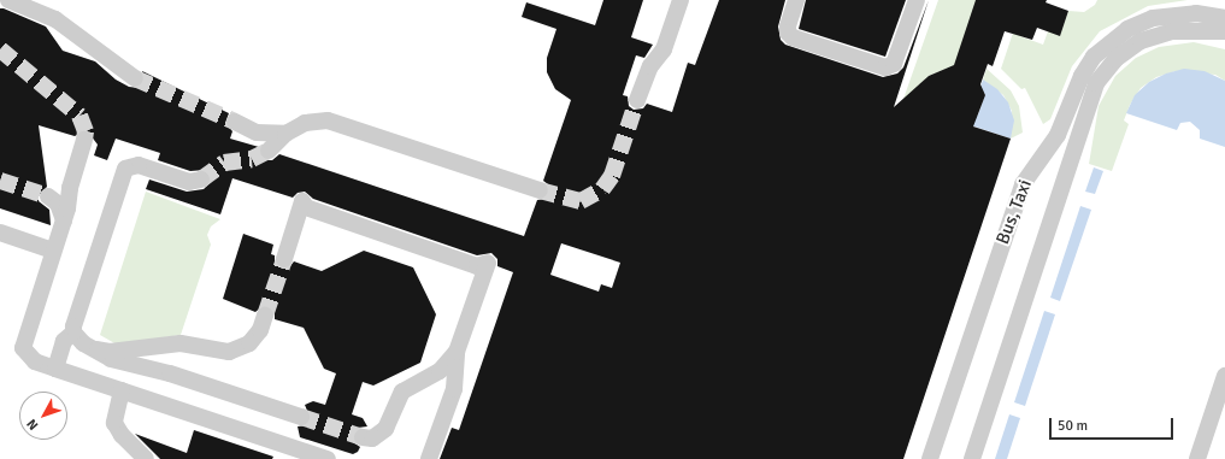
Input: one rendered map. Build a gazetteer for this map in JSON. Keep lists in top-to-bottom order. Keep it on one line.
{"streets":{"street":["Bus, Taxi"]},"scale_bar":"50 m","north":"bottom left"}
